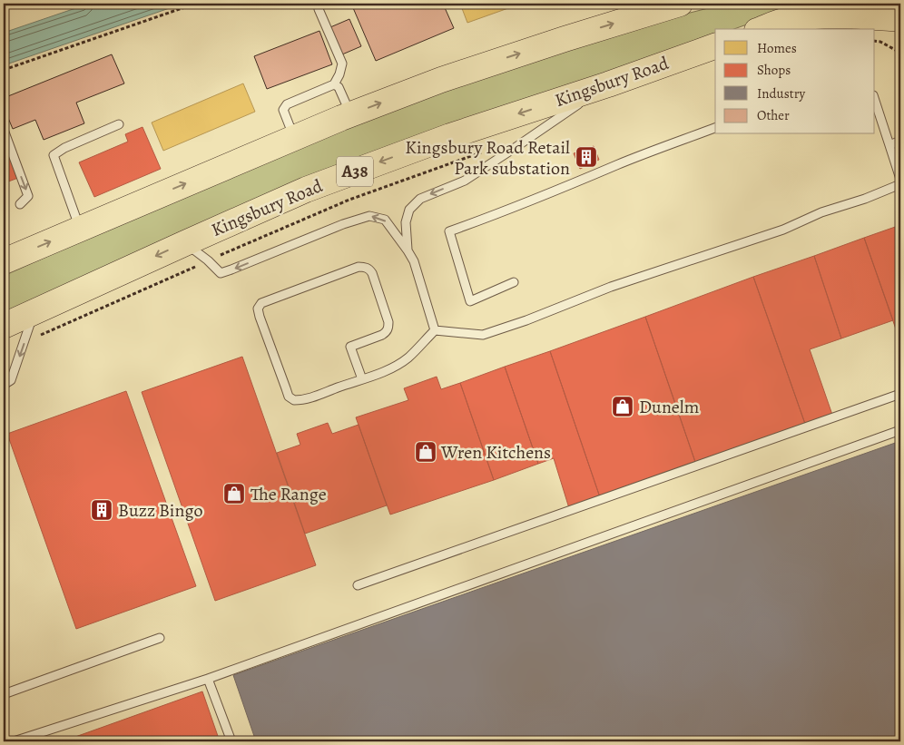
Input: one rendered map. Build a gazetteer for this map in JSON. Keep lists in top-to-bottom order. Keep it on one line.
{"streets":{"highway":["Kingsbury Road","A38"]},"places":{"building":["Kingsbury Road Retail Park substation","Buzz Bingo"],"shop":["Dunelm","Wren Kitchens","The Range"]},"legend":["Homes","Shops","Industry","Other"]}
